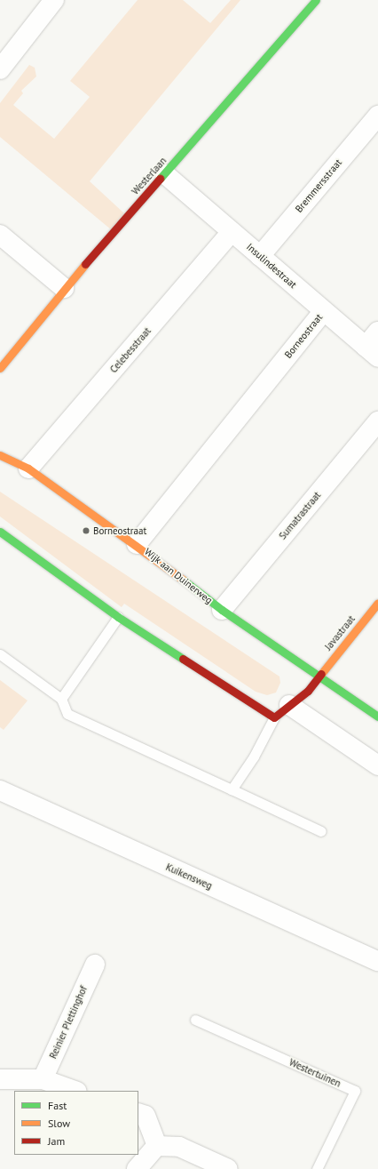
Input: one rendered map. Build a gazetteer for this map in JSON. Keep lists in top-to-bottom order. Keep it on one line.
{"streets":{"street":["Westerlaan","Bremmersstraat","Insulindestraat","Borneostraat","Celebesstraat","Sumatrastraat","Wijk aan Duinerweg","Javastraat","Kuikensweg","Reinier Plettinghof"],"lane":["Westertuinen"]},"crossings":[["Westerlaan","Insulindestraat"],["Bremmersstraat","Insulindestraat"],["Insulindestraat","Borneostraat"],["Insulindestraat","Celebesstraat"],["Borneostraat","Wijk aan Duinerweg"],["Celebesstraat","Wijk aan Duinerweg"],["Sumatrastraat","Wijk aan Duinerweg"],["Wijk aan Duinerweg","Javastraat"]],"places":["Borneostraat"],"legend":["Fast","Slow","Jam"]}
